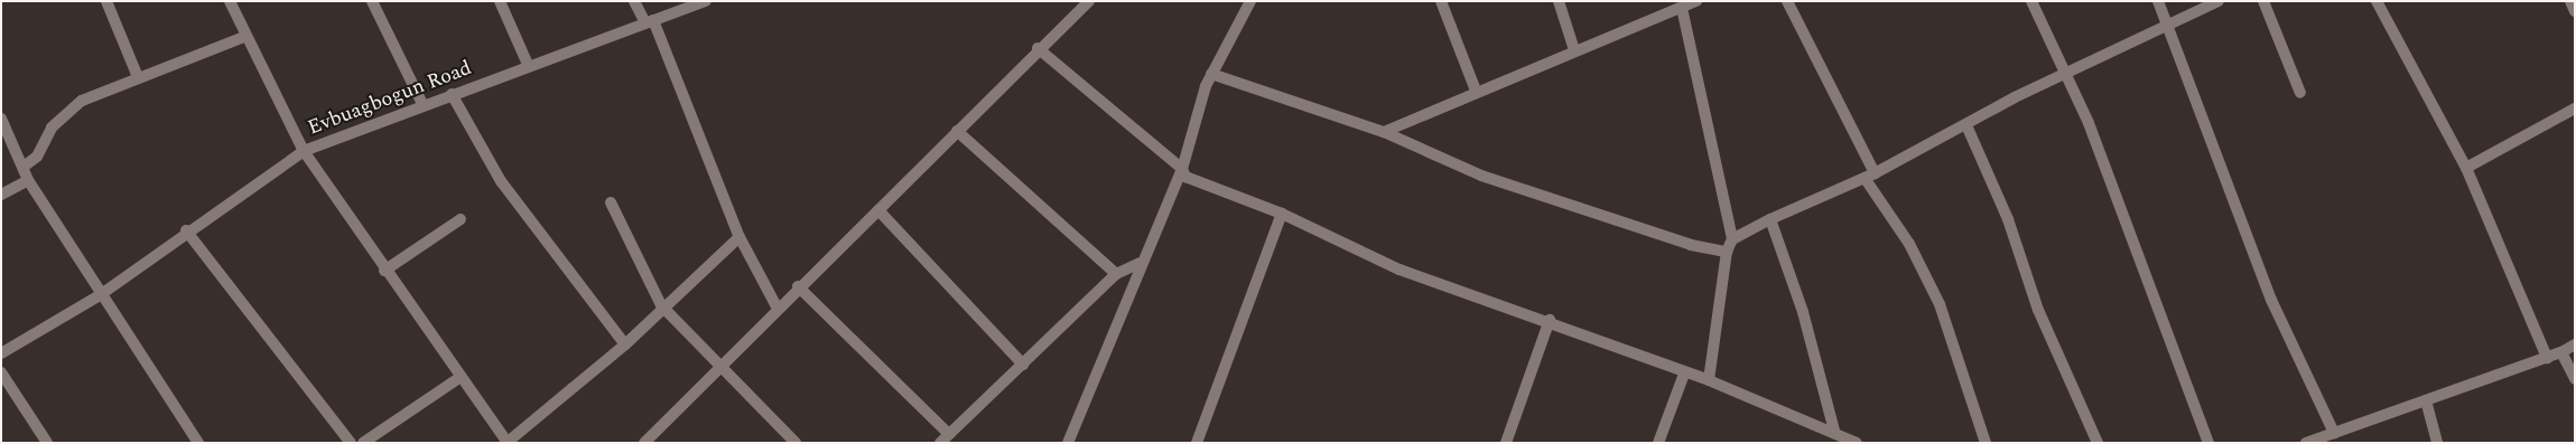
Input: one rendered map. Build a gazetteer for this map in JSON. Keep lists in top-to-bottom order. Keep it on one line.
{"streets":{"street":["Evbuagbogun Road"]}}
